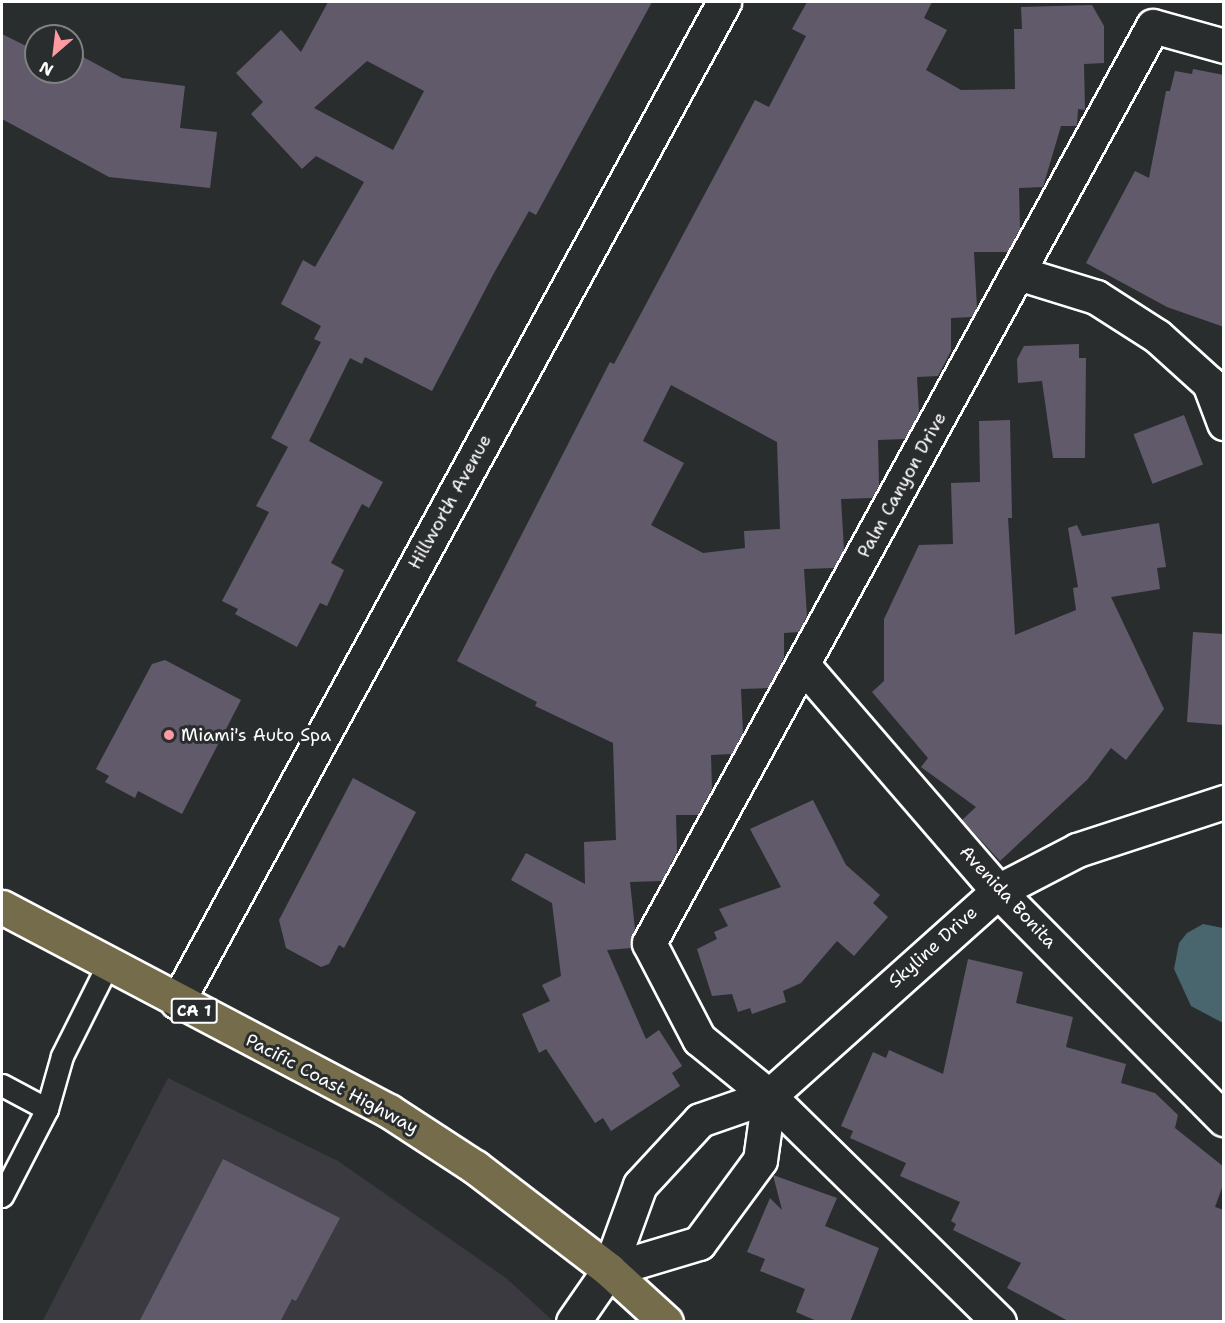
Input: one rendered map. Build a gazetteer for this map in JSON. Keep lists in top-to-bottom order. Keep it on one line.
{"streets":{"highway":["CA 1","Pacific Coast Highway"],"street":["Palm Canyon Drive","Hillworth Avenue","Avenida Bonita","Skyline Drive"]},"crossings":[["Palm Canyon Drive","Avenida Bonita"],["Palm Canyon Drive","Skyline Drive"],["Hillworth Avenue","Pacific Coast Highway"],["Avenida Bonita","Skyline Drive"],["Skyline Drive","Pacific Coast Highway"]],"places":["Miami's Auto Spa"],"north":"bottom left"}
